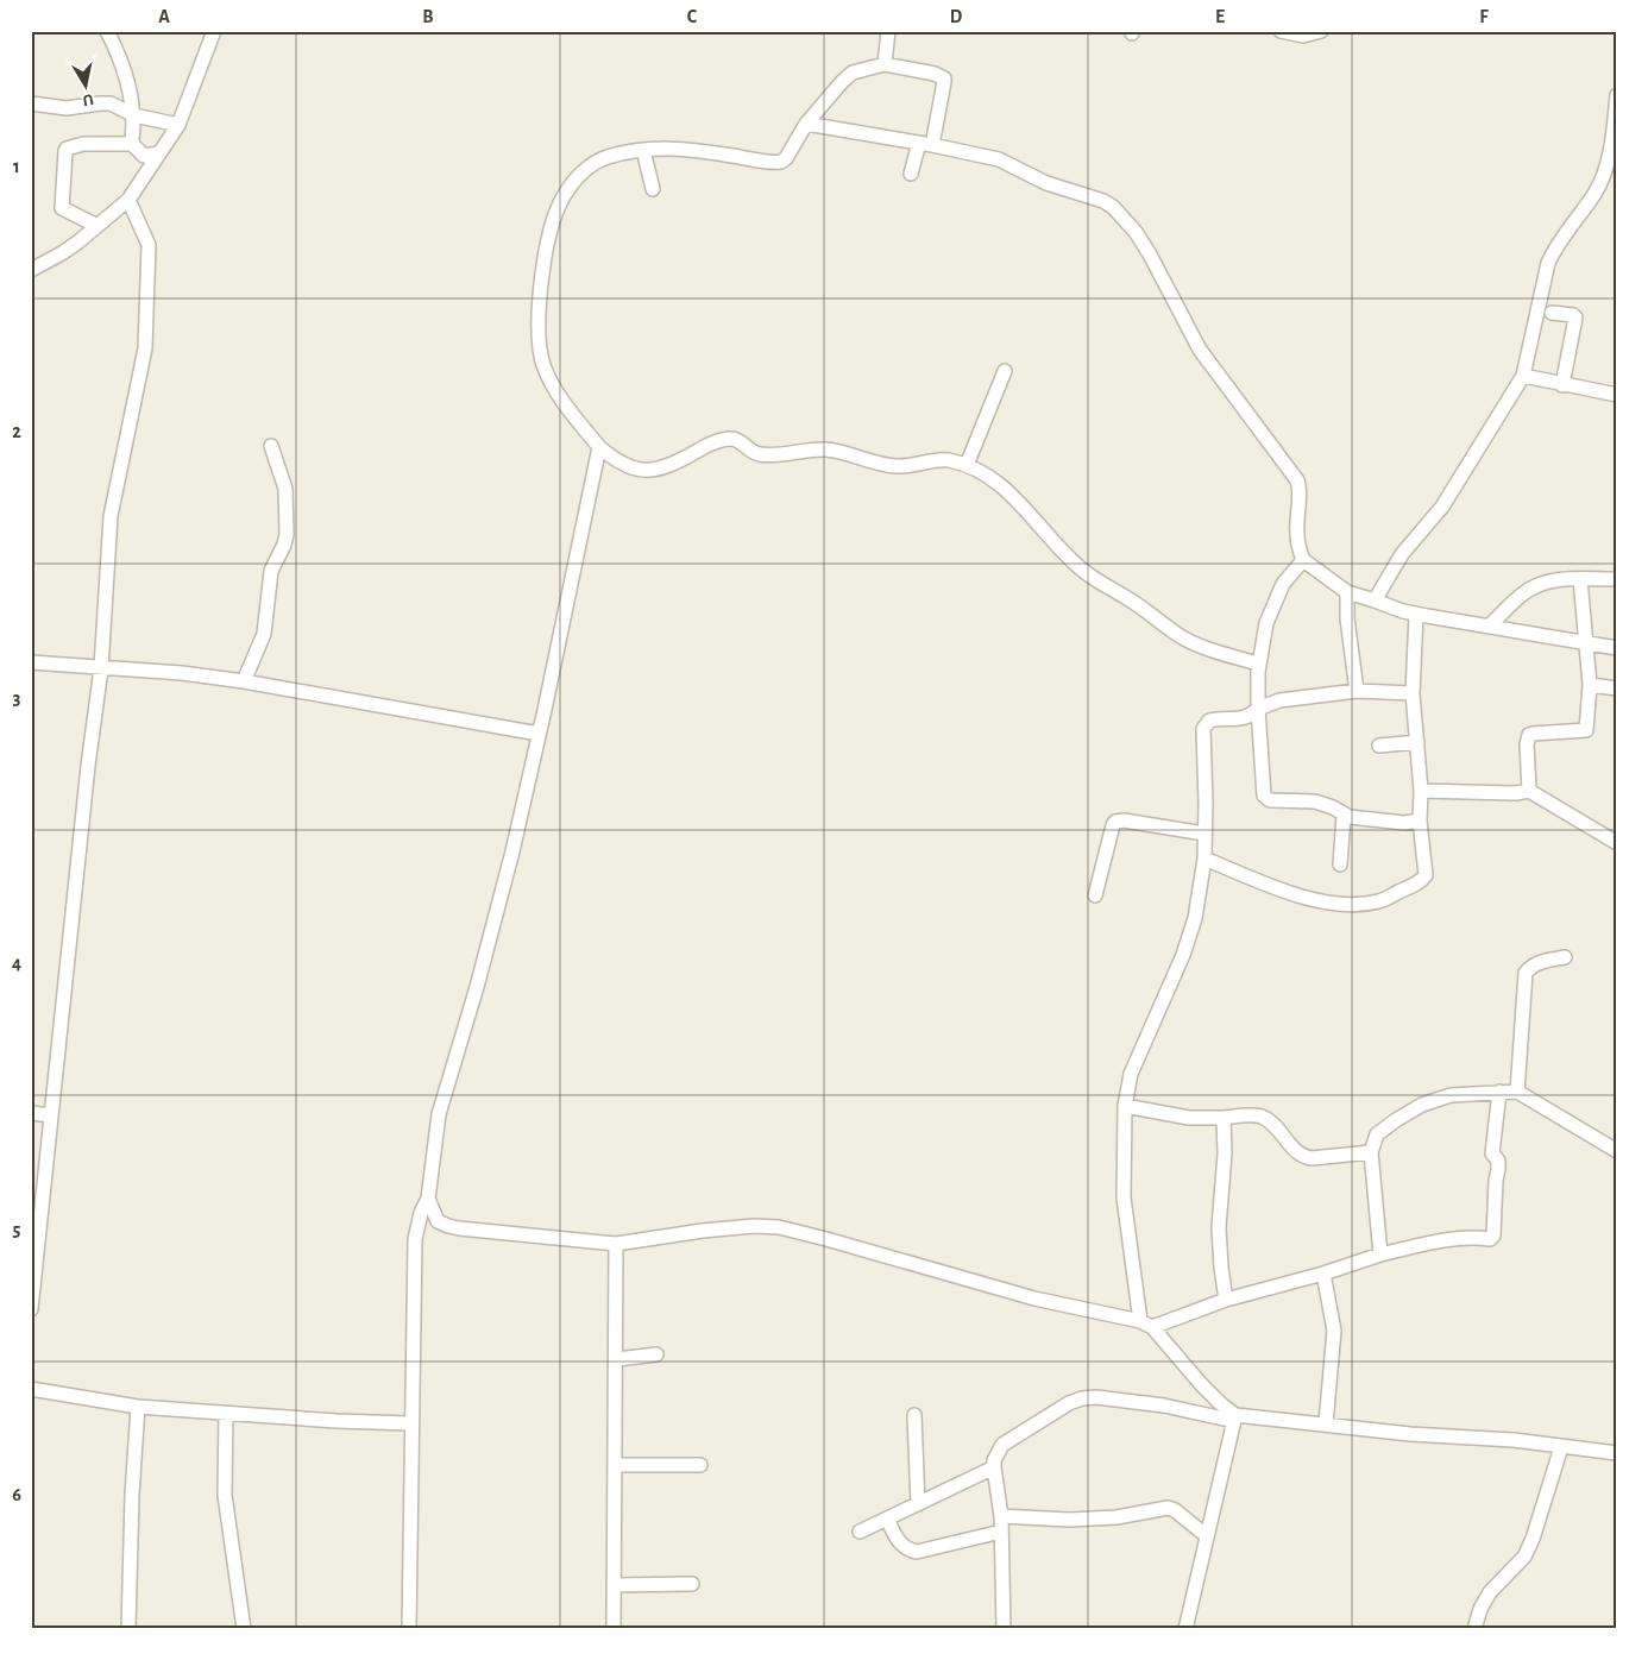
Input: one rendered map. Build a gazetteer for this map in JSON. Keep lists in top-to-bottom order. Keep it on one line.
{"north":"bottom","grid":{"columns":["A","B","C","D","E","F"],"rows":["1","2","3","4","5","6"]}}
